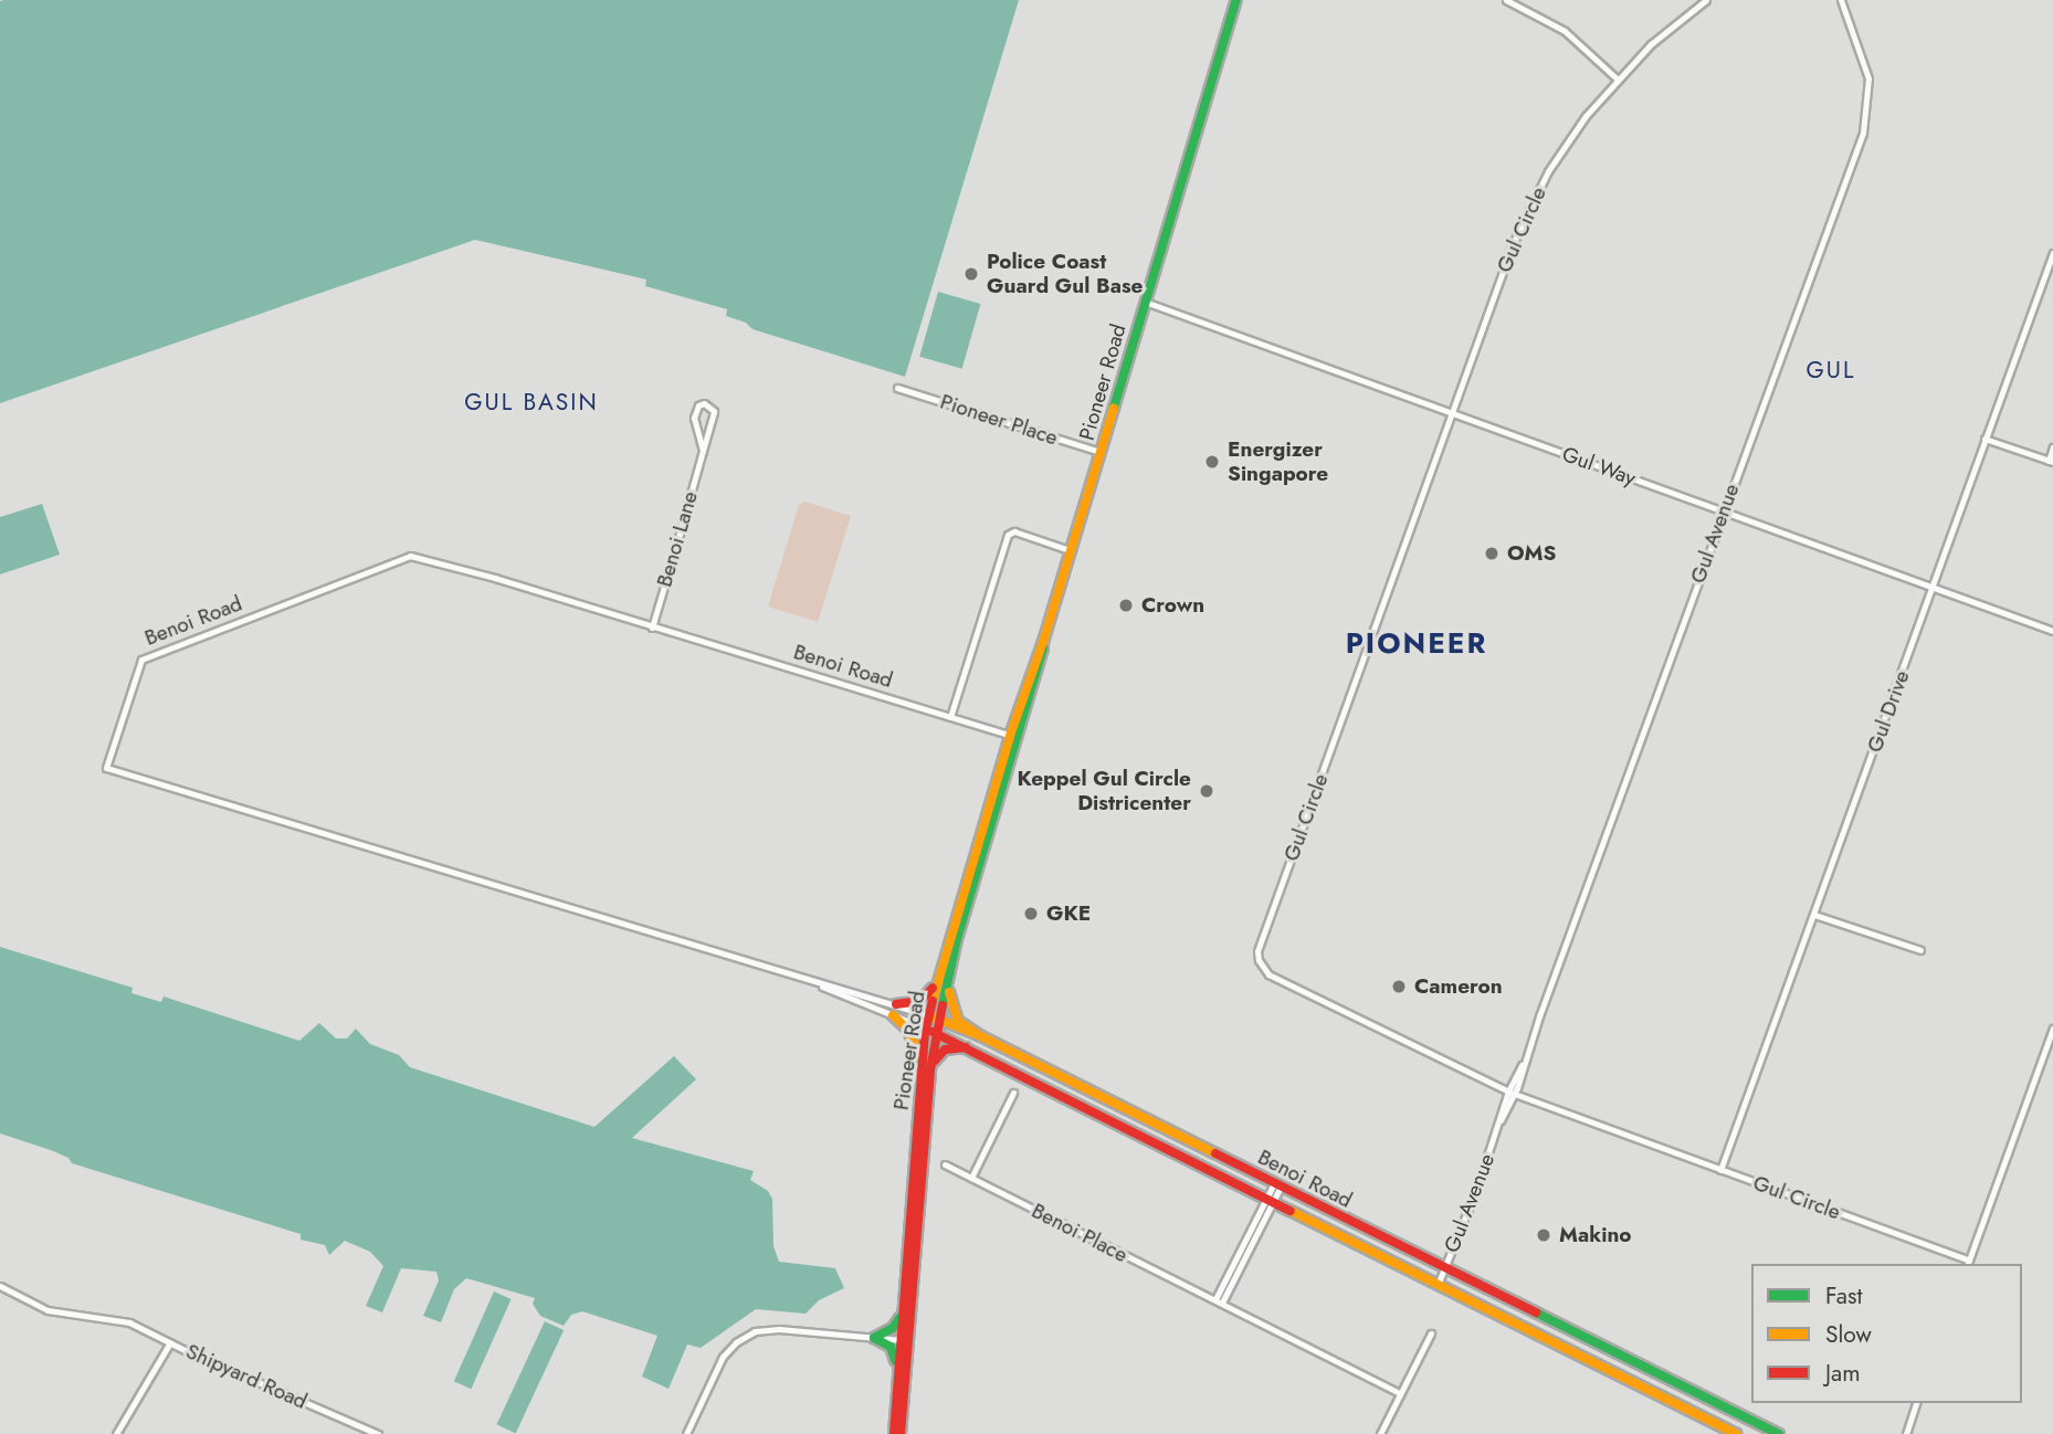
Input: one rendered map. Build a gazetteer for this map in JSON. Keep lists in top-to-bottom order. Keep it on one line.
{"streets":{"main road":["Pioneer Road","Benoi Road"],"street":["Gul Circle","Pioneer Place","Gul Way","Gul Avenue","Benoi Lane","Gul Drive","Benoi Place","Shipyard Road"]},"crossings":[["Gul Circle","Gul Way"],["Gul Circle","Gul Avenue"],["Gul Circle","Gul Drive"],["Pioneer Road","Pioneer Place"],["Pioneer Road","Gul Way"],["Pioneer Road","Benoi Road"],["Gul Way","Gul Avenue"],["Gul Way","Gul Drive"],["Gul Avenue","Benoi Road"],["Benoi Lane","Benoi Road"]],"districts":["GUL","GUL BASIN","PIONEER"],"places":["Police Coast Guard Gul Base","Energizer Singapore","OMS","Crown","Keppel Gul Circle Districenter","GKE","Cameron","Makino"],"legend":["Fast","Slow","Jam"]}
